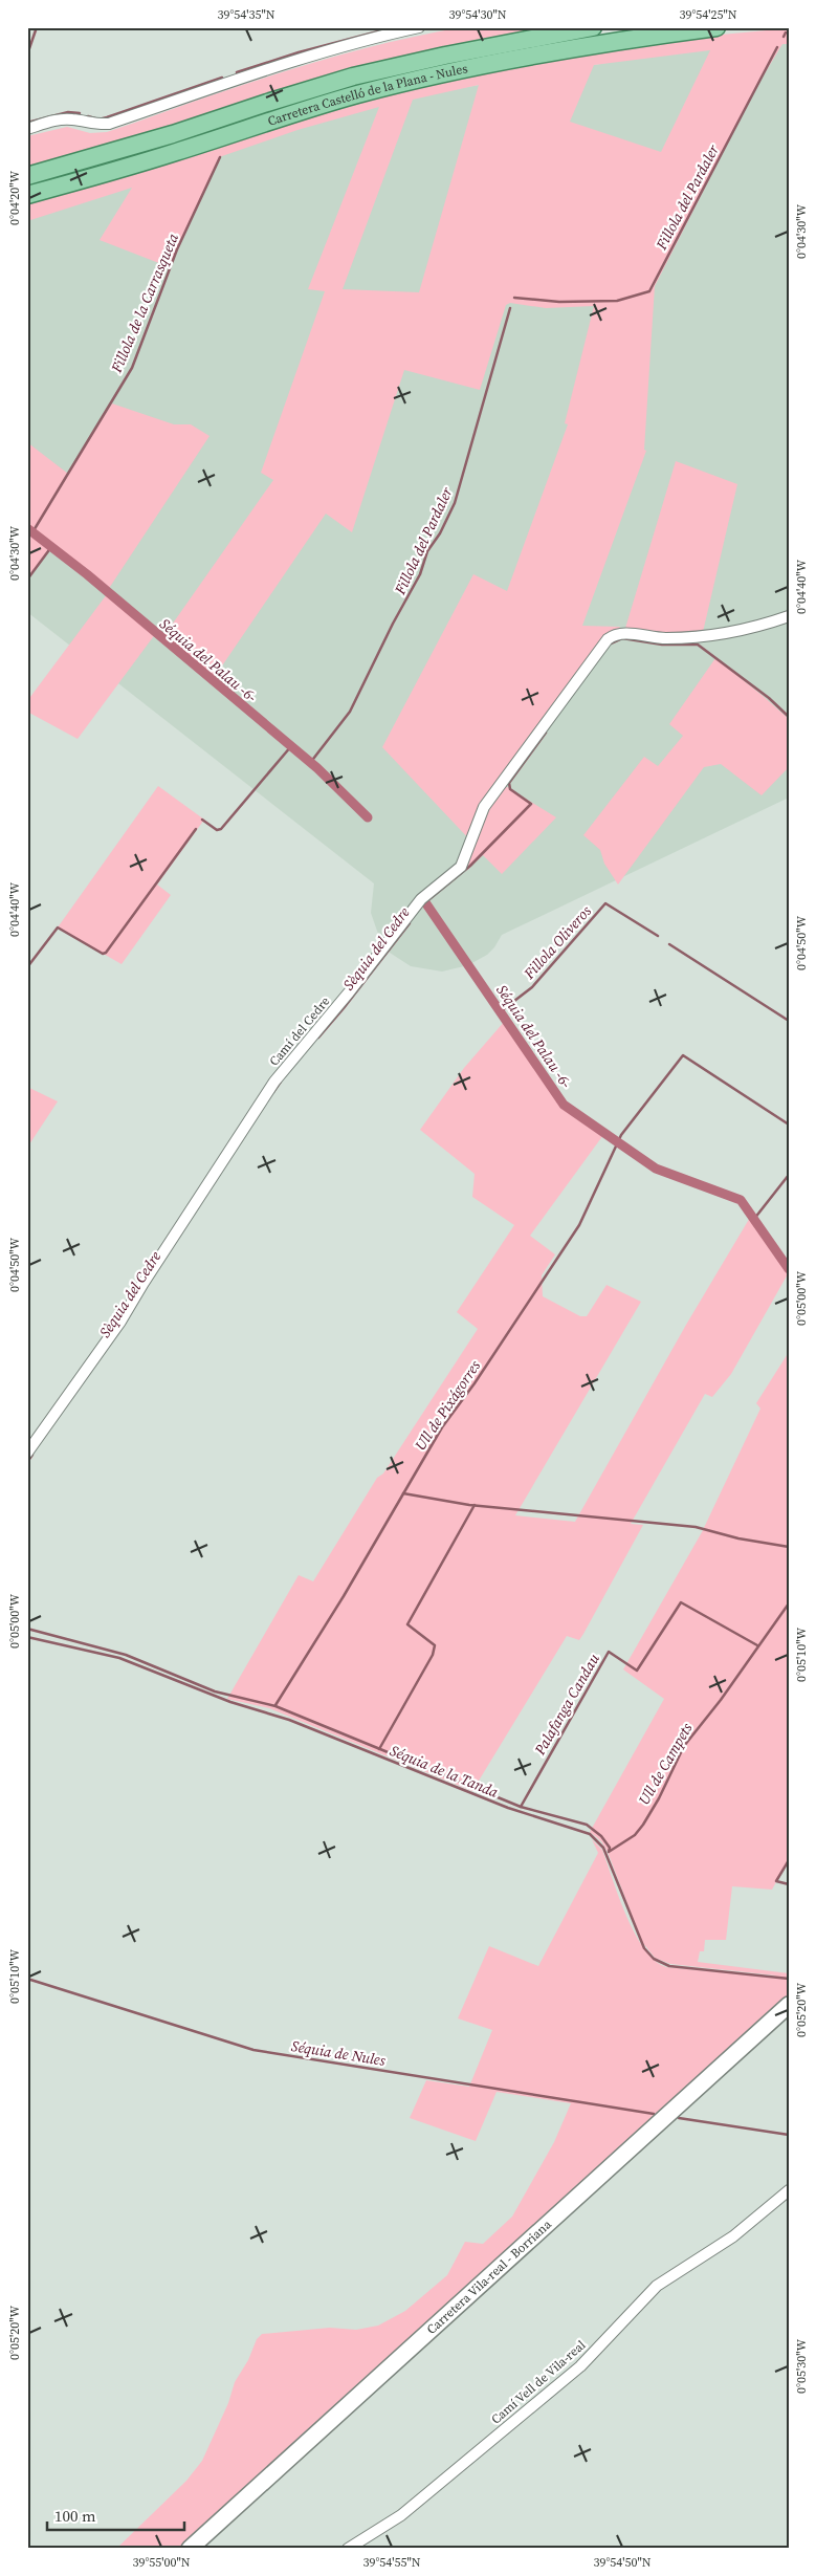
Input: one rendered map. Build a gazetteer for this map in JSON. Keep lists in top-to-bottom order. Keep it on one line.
{"streets":{"main road":["Carretera Castelló de la Plana - Nules","Carretera Vila-real - Borriana"],"street":["Camí del Cedre","Camí Vell de Vila-real"]},"water":["Fillola del Pardaler","Fillola de la Carrasqueta","Séquia del Palau -6-","Fillola Oliveros","Sèquia del Cedre","Ull de Pixágorres","Palafanga Candau","Ull de Campets","Séquia de la Tanda","Séquia de Nules"],"scale_bar":"100 m","coordinates":["39°54'35\"N","39°54'30\"N","39°54'25\"N","0°04'20\"W","0°04'30\"W","0°04'40\"W","0°04'50\"W","0°05'00\"W","0°05'10\"W","0°05'20\"W","0°05'30\"W","39°55'00\"N","39°54'55\"N","39°54'50\"N"]}
